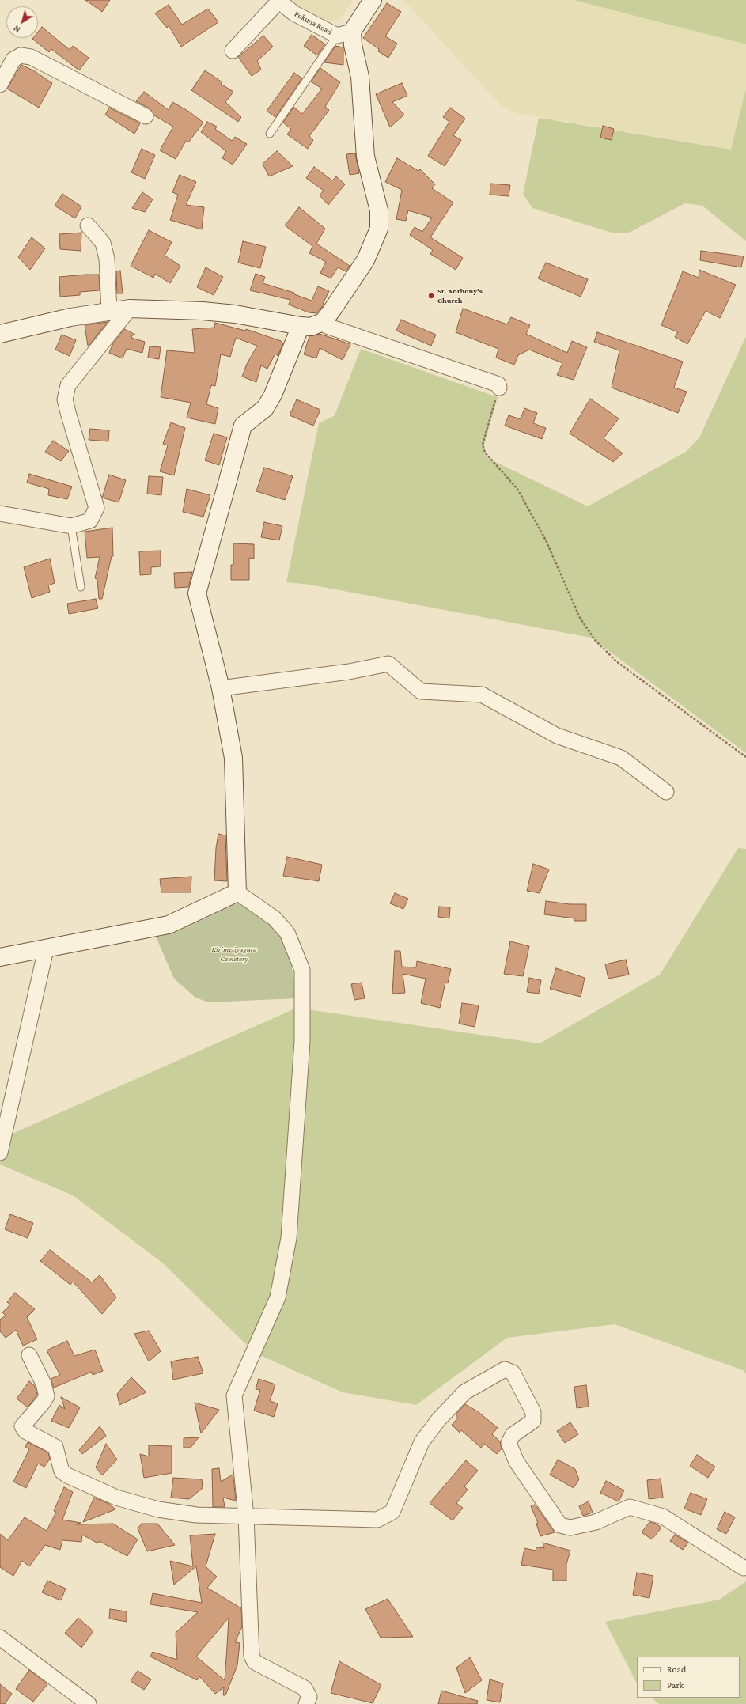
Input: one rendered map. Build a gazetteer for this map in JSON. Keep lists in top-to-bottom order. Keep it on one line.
{"streets":{"street":["Pokuna Road"]},"parks":["Kirimetiyagara Cemetery"],"places":["St. Anthony's Church"],"legend":["Road","Park"],"north":"bottom left"}
